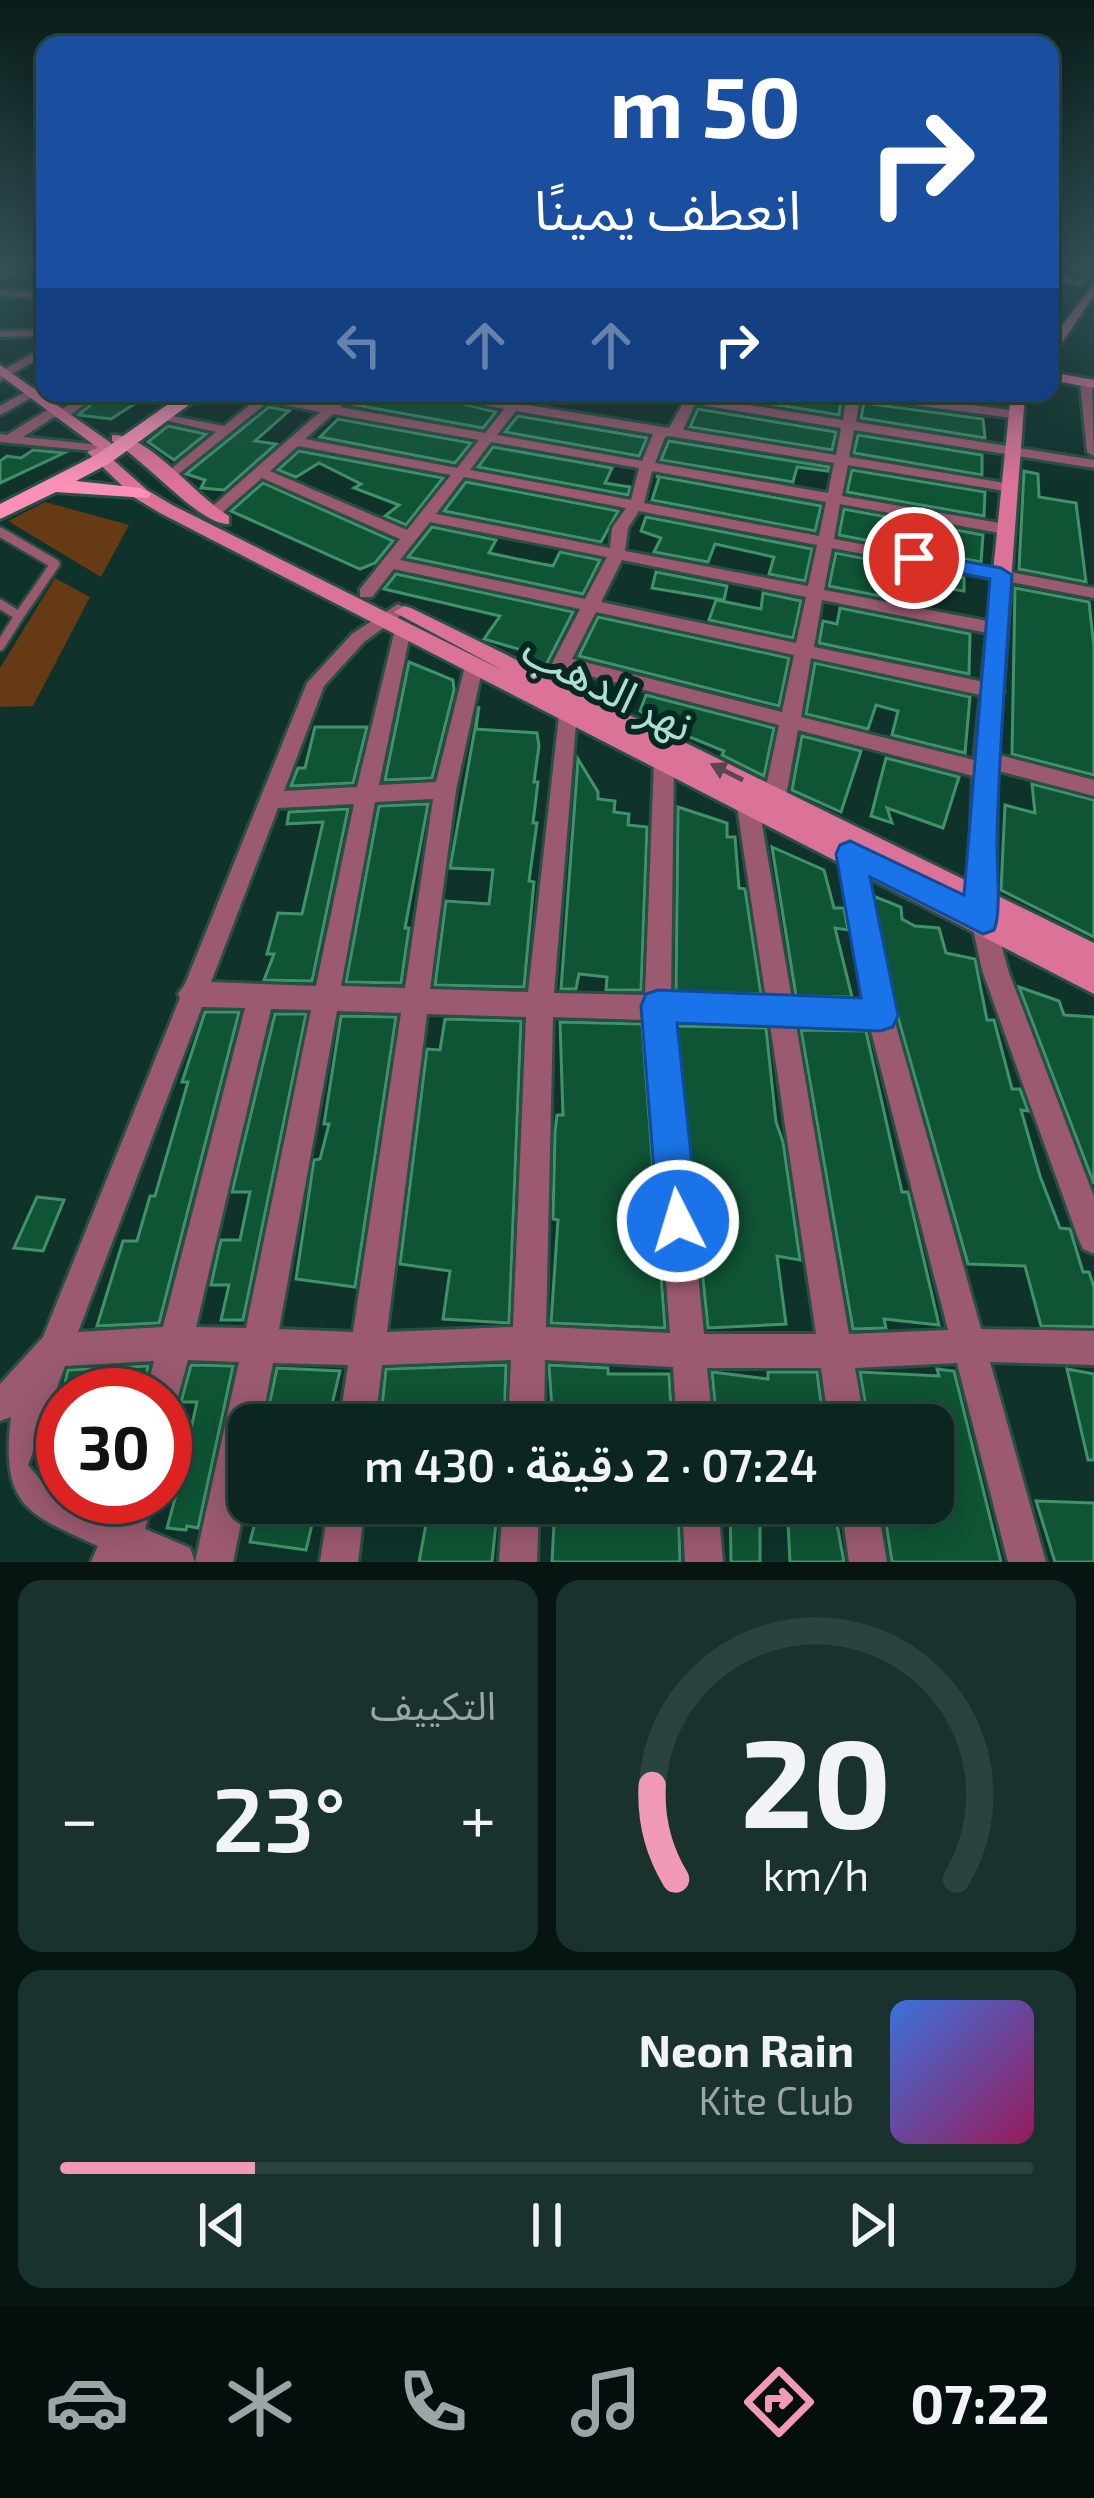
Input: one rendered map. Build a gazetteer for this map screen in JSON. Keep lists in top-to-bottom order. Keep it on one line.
{"streets":{"main road":["نهر الدهب"]},"page":{"turn":["50 m","انعطف يمينًا"],"limit":"30","trip":"07:24 · 2 دقيقة · 430 m","tile":"التكييف","heat":["−","23°","+"],"song":["Neon Rain","Kite Club"],"tabs":"07:22","gauge":["20","km/h"]}}
